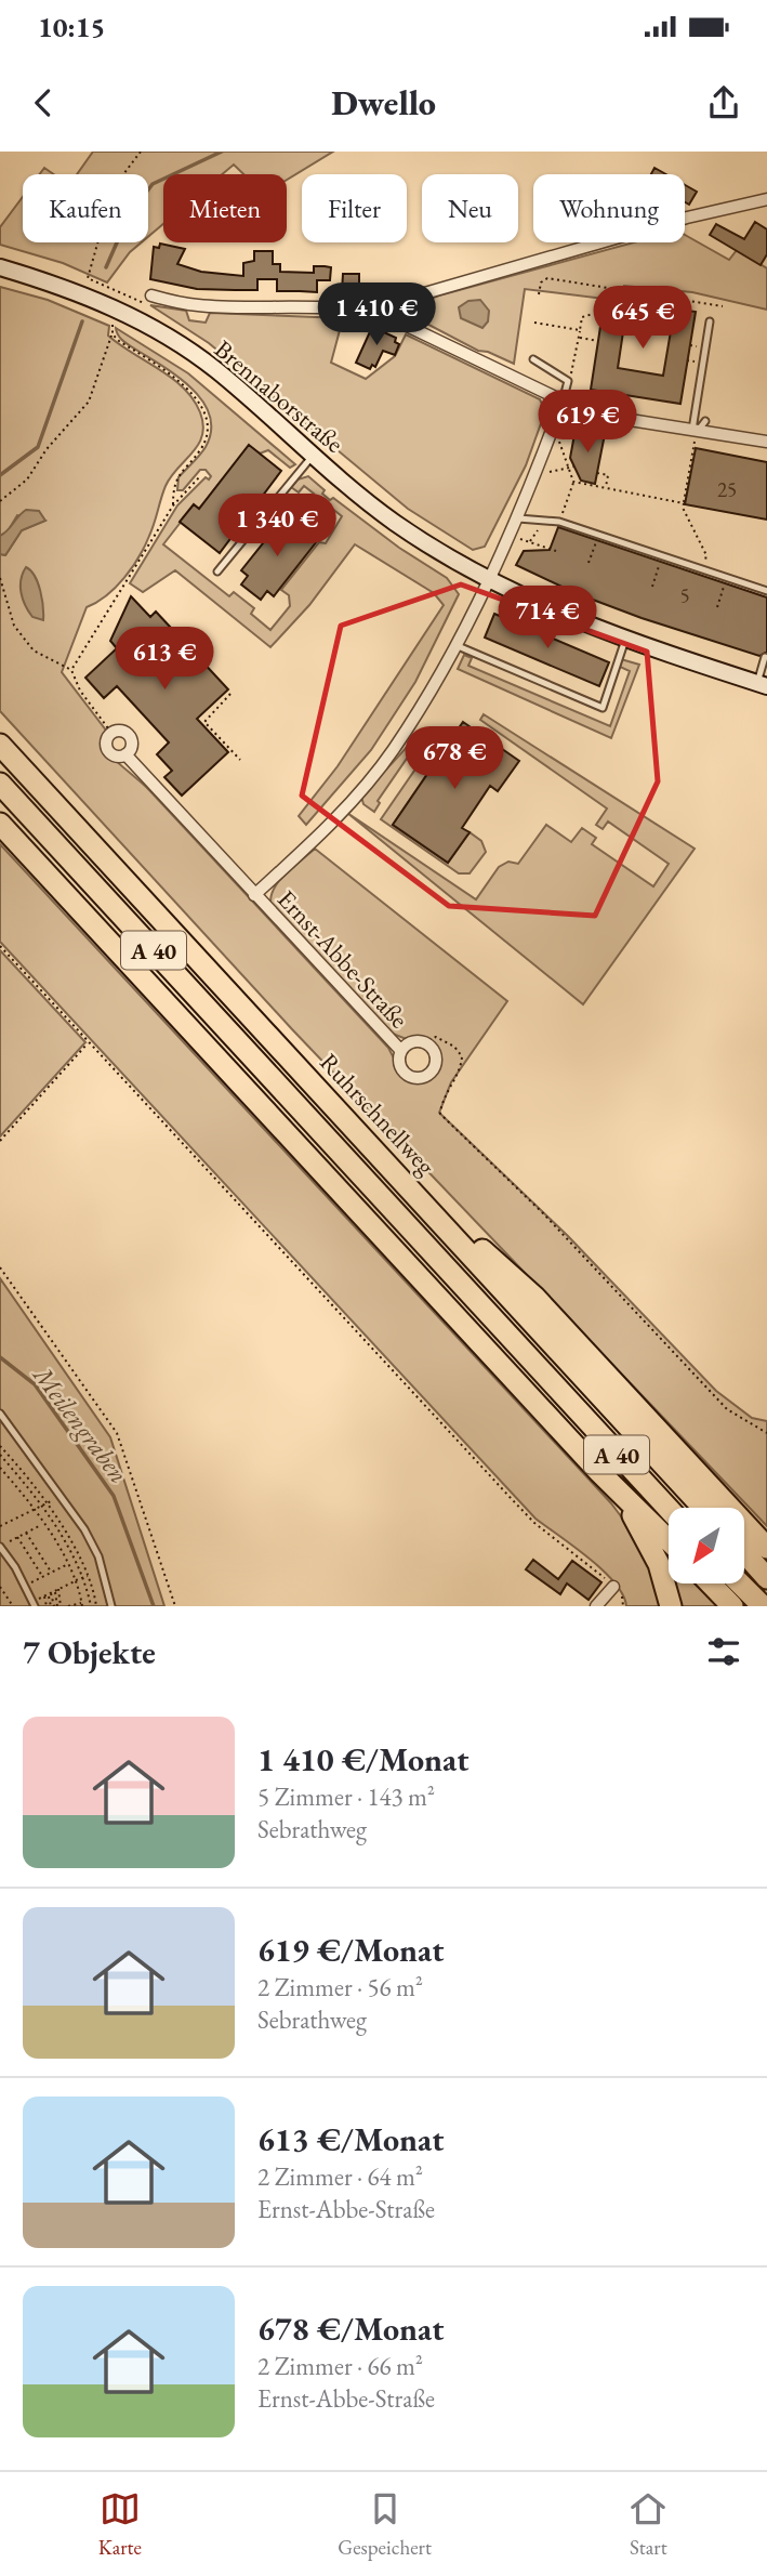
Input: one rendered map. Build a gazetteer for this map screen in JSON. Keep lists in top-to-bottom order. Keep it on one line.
{"streets":{"highway":["A 40","Ruhrschnellweg"],"main road":["Brennaborstraße"],"street":["Ernst-Abbe-Straße"]},"crossings":[["Brennaborstraße","Ernst-Abbe-Straße"]],"water":["Meilengraben"],"house_numbers":["25","5"],"north":"bottom left","page":{"status":"10:15","header":"Dwello","chip":["Kaufen","Mieten","Filter","Neu","Wohnung"],"price":["1 410 €","645 €","619 €","1 340 €","714 €","613 €","678 €"],"heading":"7 Objekte","list":[{"name":"1 410 €/Monat","note":"5 Zimmer · 143 m² · Sebrathweg"},{"name":"619 €/Monat","note":"2 Zimmer · 56 m² · Sebrathweg"},{"name":"613 €/Monat","note":"2 Zimmer · 64 m² · Ernst-Abbe-Straße"},{"name":"678 €/Monat","note":"2 Zimmer · 66 m² · Ernst-Abbe-Straße"}],"tabs":["Karte","Gespeichert","Start"]}}
